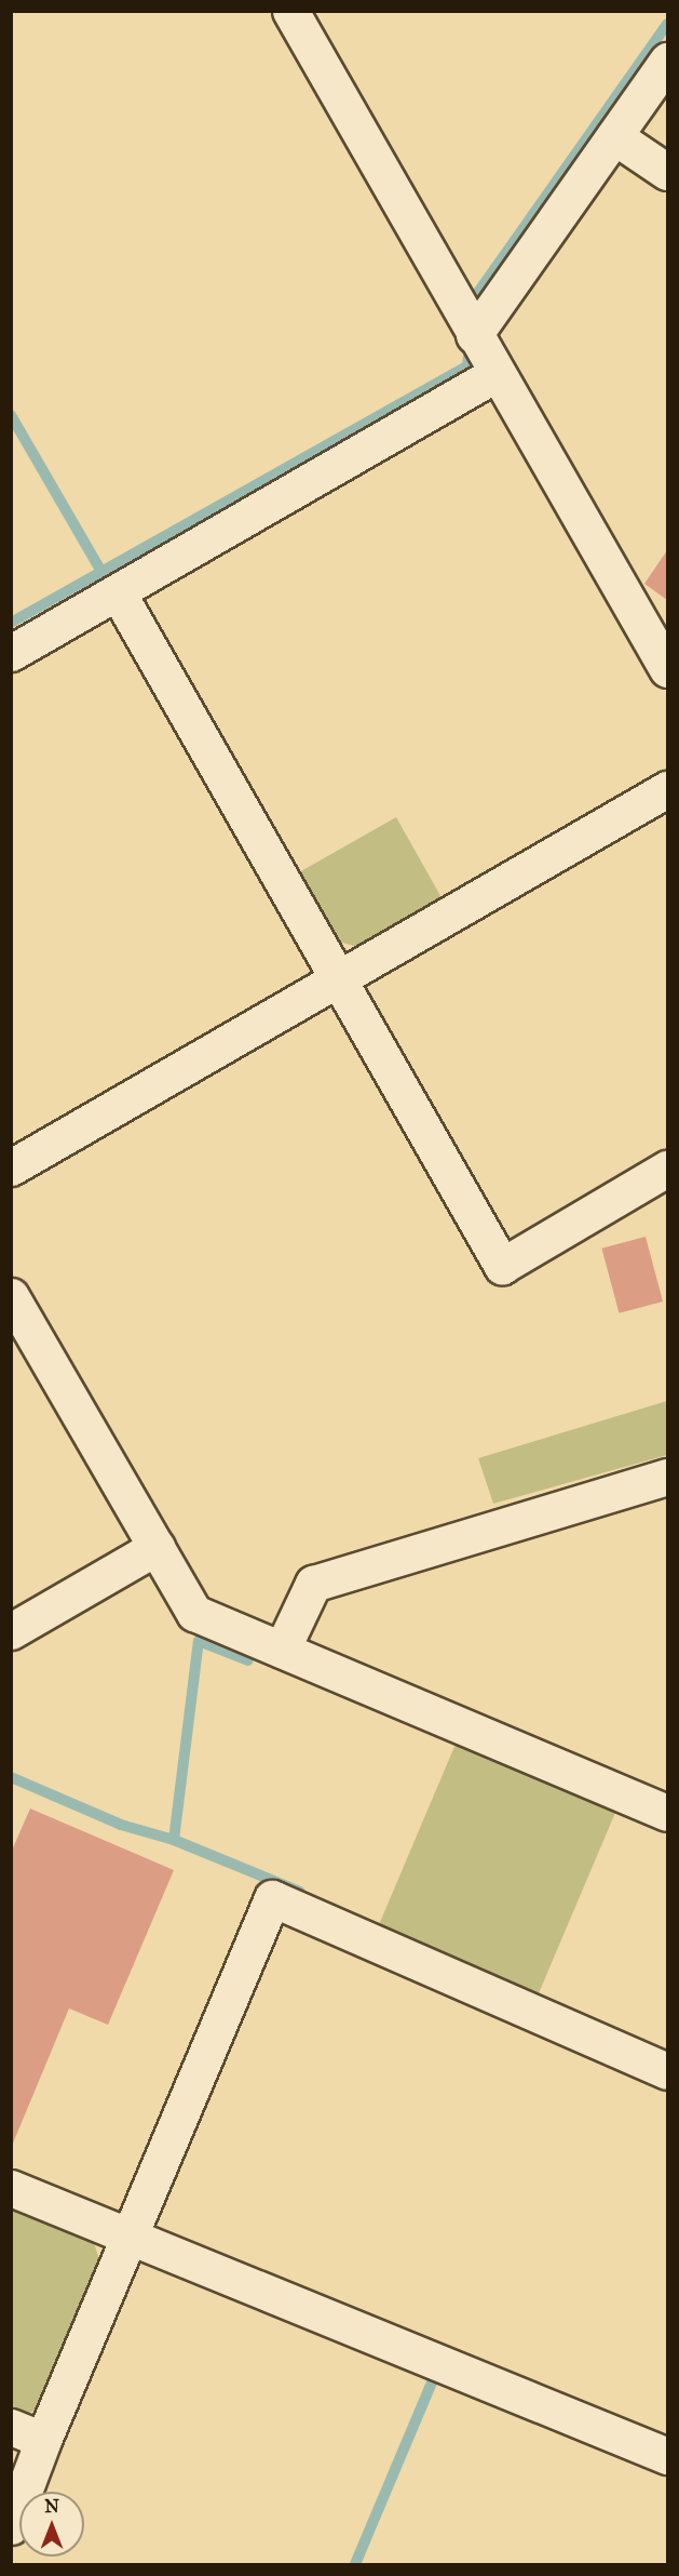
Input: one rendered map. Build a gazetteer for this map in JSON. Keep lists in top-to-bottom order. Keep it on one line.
{"north":"top"}
